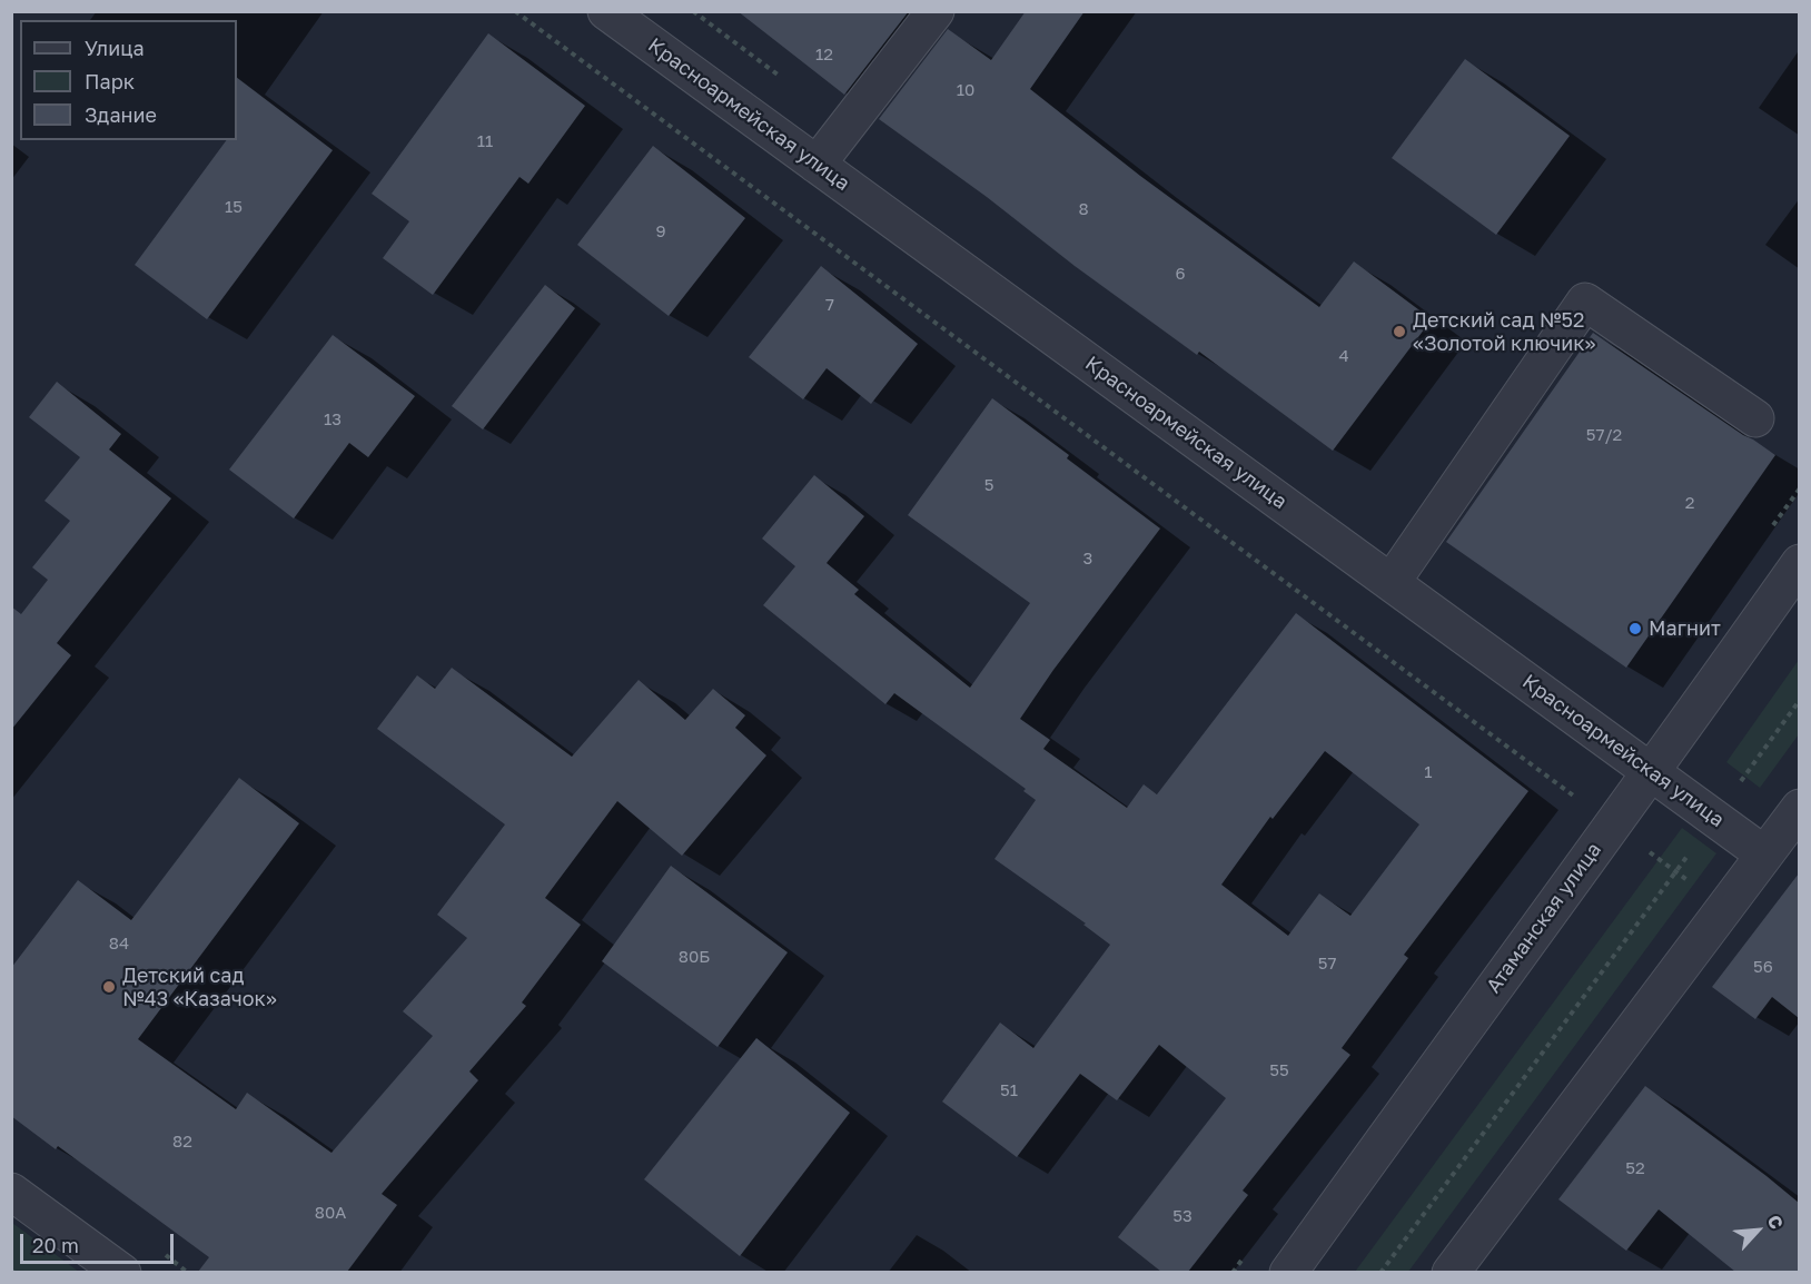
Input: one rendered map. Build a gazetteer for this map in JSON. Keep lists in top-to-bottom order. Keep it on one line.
{"streets":{"street":["Красноармейская улица","Атаманская улица"]},"crossings":[["Красноармейская улица","Атаманская улица"]],"places":["Детский сад №52 «Золотой ключик»","Магнит","Детский сад №43 «Казачок»"],"house_numbers":["12","10","11","15","8","9","6","7","4","13","57/2","5","2","3","1","84","80Б","57","56","55","51","82","52","80А","53"],"legend":["Улица","Парк","Здание"],"scale_bar":"20 m","north":"top right"}
